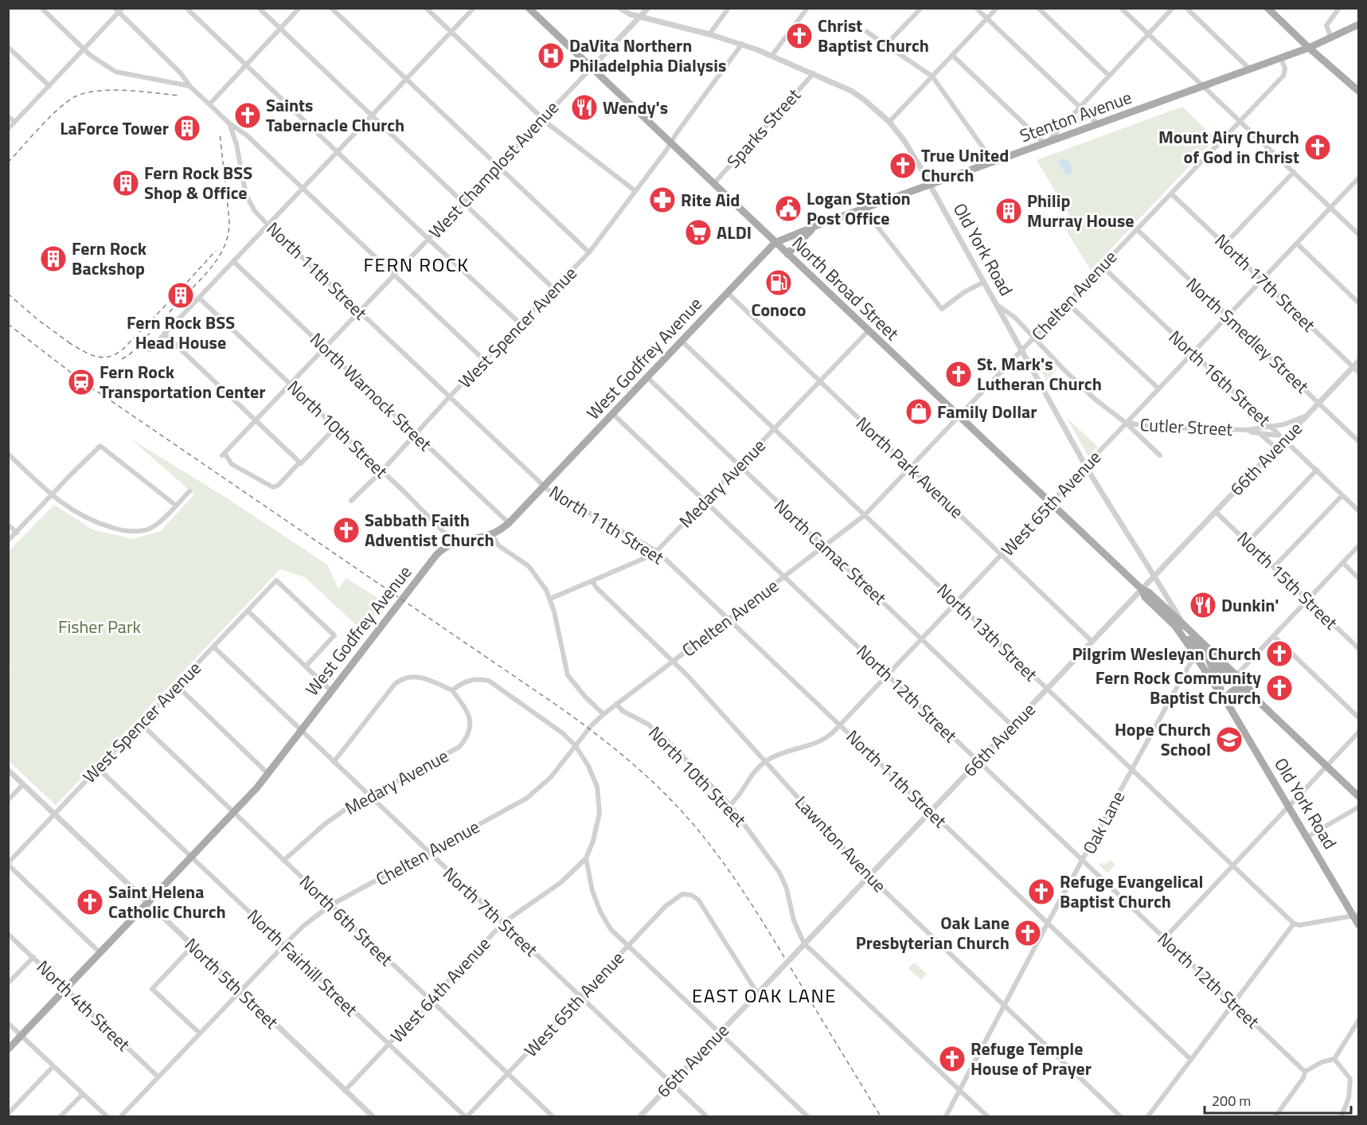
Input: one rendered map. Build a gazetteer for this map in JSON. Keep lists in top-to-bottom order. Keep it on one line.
{"streets":{"main road":["Stenton Avenue","Old York Road","North Broad Street","West Godfrey Avenue"],"street":["Sparks Street","West Champlost Avenue","North 11th Street","North 17th Street","Chelten Avenue","West Spencer Avenue","North Smedley Street","North 16th Street","North Warnock Street","Cutler Street","North 10th Street","66th Avenue","North Park Avenue","Medary Avenue","West 65th Avenue","North Camac Street","North 15th Street","North 13th Street","North 12th Street","Oak Lane","Lawnton Avenue","North 7th Street","North 6th Street","North Fairhill Street","North 5th Street","West 64th Avenue","North 4th Street"]},"crossings":[["Stenton Avenue","Old York Road"],["Stenton Avenue","North Broad Street"],["Stenton Avenue","Chelten Avenue"],["Stenton Avenue","West Godfrey Avenue"],["Sparks Street","Old York Road"],["Sparks Street","North Broad Street"],["West Champlost Avenue","Old York Road"],["West Champlost Avenue","North 11th Street"],["West Champlost Avenue","North Broad Street"],["West Champlost Avenue","North Warnock Street"],["West Champlost Avenue","North 10th Street"],["Old York Road","North Broad Street"],["Old York Road","Chelten Avenue"],["Old York Road","West Spencer Avenue"],["Old York Road","66th Avenue"],["Old York Road","West 65th Avenue"],["Old York Road","Oak Lane"],["North 11th Street","Chelten Avenue"],["North 11th Street","West Spencer Avenue"],["North 11th Street","West Godfrey Avenue"],["North 11th Street","66th Avenue"],["North 11th Street","Medary Avenue"],["North 11th Street","West 65th Avenue"],["North 11th Street","Oak Lane"],["North 17th Street","Chelten Avenue"],["North 17th Street","66th Avenue"],["North 17th Street","West 65th Avenue"],["North Broad Street","Chelten Avenue"],["North Broad Street","West Spencer Avenue"],["North Broad Street","West Godfrey Avenue"],["North Broad Street","66th Avenue"],["North Broad Street","Medary Avenue"],["North Broad Street","West 65th Avenue"],["Chelten Avenue","North Smedley Street"],["Chelten Avenue","North 16th Street"],["Chelten Avenue","North 10th Street"],["Chelten Avenue","North Park Avenue"],["Chelten Avenue","North Camac Street"],["Chelten Avenue","North 13th Street"],["Chelten Avenue","North 12th Street"],["Chelten Avenue","Lawnton Avenue"],["Chelten Avenue","North 7th Street"],["Chelten Avenue","North 6th Street"],["Chelten Avenue","North Fairhill Street"],["Chelten Avenue","North 5th Street"],["Chelten Avenue","North 4th Street"],["West Spencer Avenue","North Warnock Street"],["West Spencer Avenue","North 10th Street"],["West Spencer Avenue","North 7th Street"],["West Spencer Avenue","North 6th Street"],["West Spencer Avenue","North Fairhill Street"],["West Spencer Avenue","North 5th Street"],["North Smedley Street","66th Avenue"],["North Smedley Street","West 65th Avenue"],["West Godfrey Avenue","North Warnock Street"],["West Godfrey Avenue","North 10th Street"],["West Godfrey Avenue","North Park Avenue"],["West Godfrey Avenue","North Camac Street"],["West Godfrey Avenue","North 13th Street"],["West Godfrey Avenue","North 12th Street"],["West Godfrey Avenue","North 7th Street"],["West Godfrey Avenue","North 6th Street"],["West Godfrey Avenue","North Fairhill Street"],["West Godfrey Avenue","North 5th Street"],["West Godfrey Avenue","North 4th Street"],["North 16th Street","Cutler Street"],["North 16th Street","66th Avenue"],["North 16th Street","West 65th Avenue"],["Cutler Street","66th Avenue"],["Cutler Street","West 65th Avenue"],["North 10th Street","66th Avenue"],["North 10th Street","West 65th Avenue"],["North 10th Street","Oak Lane"],["66th Avenue","North Park Avenue"],["66th Avenue","West 65th Avenue"],["66th Avenue","North Camac Street"],["66th Avenue","North 15th Street"],["66th Avenue","North 13th Street"],["66th Avenue","North 12th Street"],["66th Avenue","Lawnton Avenue"],["66th Avenue","North 7th Street"],["North Park Avenue","Medary Avenue"],["North Park Avenue","West 65th Avenue"],["Medary Avenue","North Camac Street"],["Medary Avenue","North 13th Street"],["Medary Avenue","North 12th Street"],["Medary Avenue","Lawnton Avenue"],["Medary Avenue","North 7th Street"],["Medary Avenue","North 6th Street"],["West 65th Avenue","North Camac Street"],["West 65th Avenue","North 13th Street"],["West 65th Avenue","North 12th Street"],["West 65th Avenue","Lawnton Avenue"],["West 65th Avenue","North 7th Street"],["West 65th Avenue","North 6th Street"],["West 65th Avenue","North Fairhill Street"],["North 13th Street","Oak Lane"],["North 12th Street","Oak Lane"],["Oak Lane","Lawnton Avenue"],["North 7th Street","West 64th Avenue"],["North 6th Street","West 64th Avenue"],["North Fairhill Street","West 64th Avenue"],["North 5th Street","West 64th Avenue"]],"districts":["FERN ROCK","EAST OAK LANE"],"parks":["Fisher Park"],"places":{"church":["Christ Baptist Church","Saints Tabernacle Church","Mount Airy Church of God in Christ","True United Church","St. Mark's Lutheran Church","Sabbath Faith Adventist Church","Pilgrim Wesleyan Church","Fern Rock Community Baptist Church","Refuge Evangelical Baptist Church","Saint Helena Catholic Church","Oak Lane Presbyterian Church","Refuge Temple House of Prayer"],"hospital":["DaVita Northern Philadelphia Dialysis"],"restaurant":["Wendy's","Dunkin'"],"building":["LaForce Tower","Fern Rock BSS Shop & Office","Philip Murray House","Fern Rock Backshop","Fern Rock BSS Head House"],"pharmacy":["Rite Aid"],"public building":["Logan Station Post Office"],"supermarket":["ALDI"],"fuel station":["Conoco"],"station":["Fern Rock Transportation Center"],"shop":["Family Dollar"],"school or university":["Hope Church School"]},"scale_bar":"200 m"}
